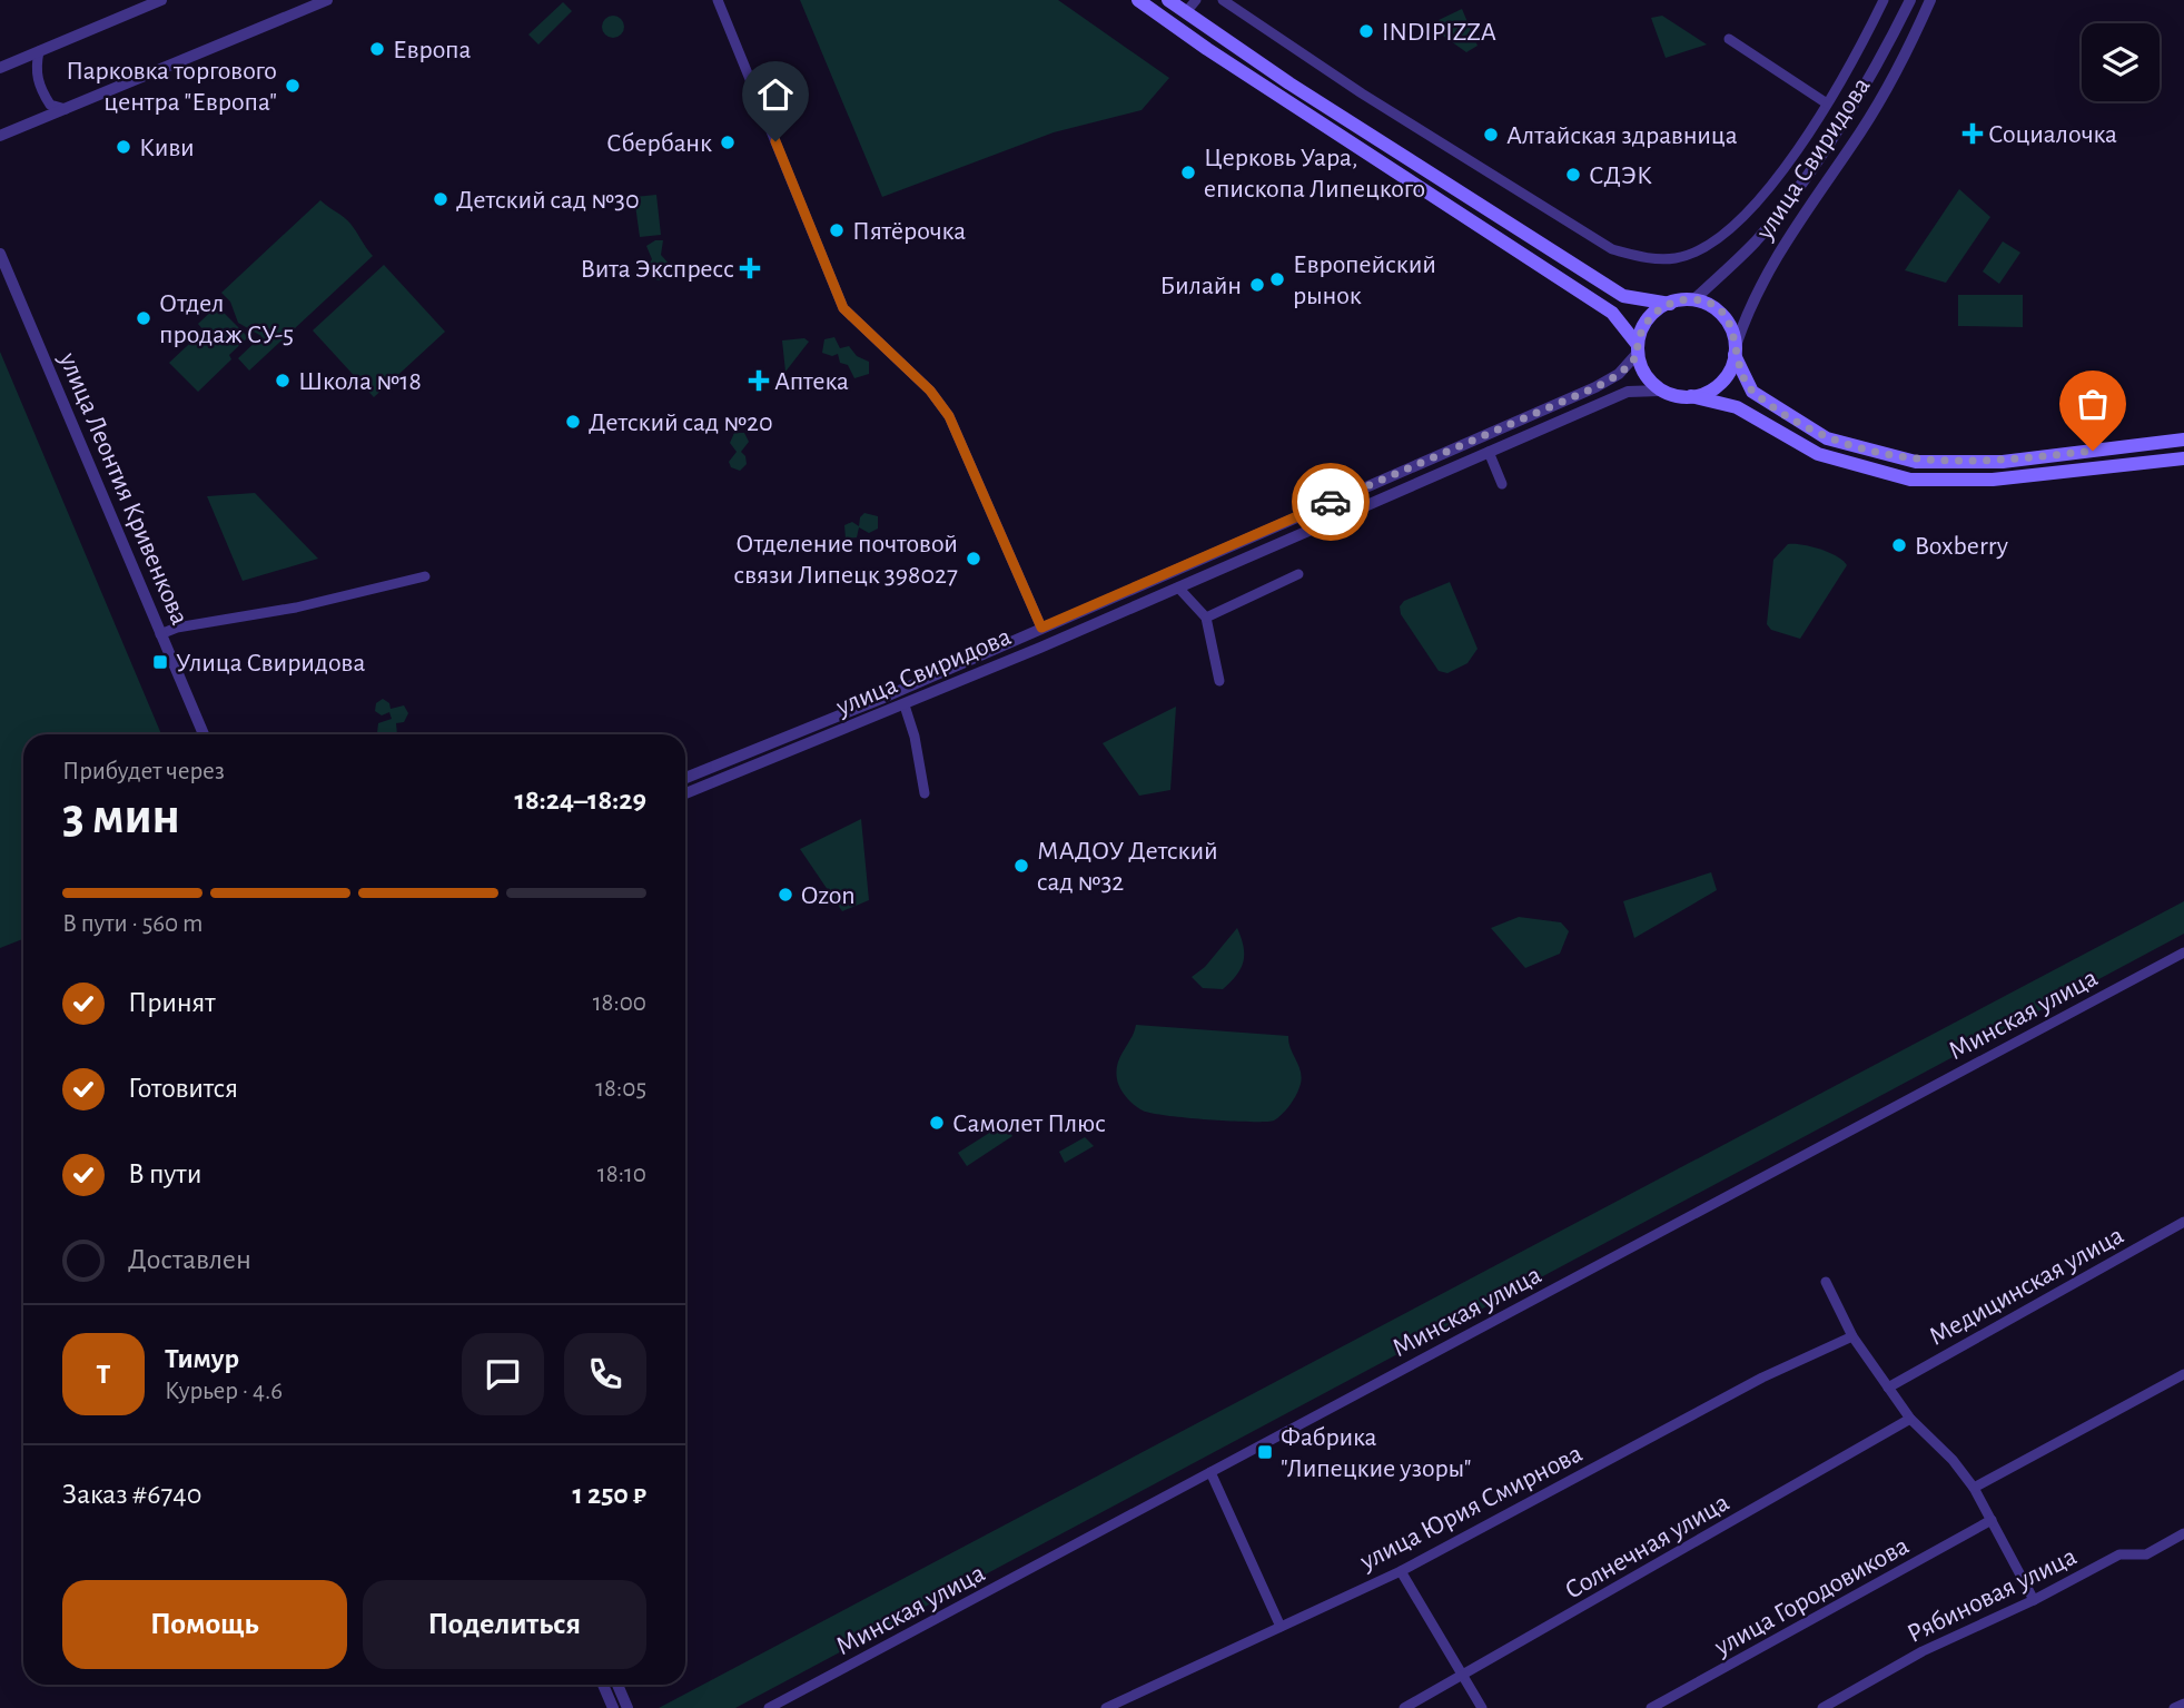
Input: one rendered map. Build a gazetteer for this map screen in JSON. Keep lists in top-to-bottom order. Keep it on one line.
{"streets":{"street":["улица Свиридова","улица Леонтия Кривенкова","Минская улица","Медицинская улица","улица Юрия Смирнова","Солнечная улица","Рябиновая улица","улица Городовикова"]},"places":{"other":["INDIPIZZA","Европа","Парковка торгового центра \"Европа\"","Алтайская здравница","Сбербанк","Киви","Церковь Уара, епископа Липецкого","СДЭК","Детский сад №30","Пятёрочка","Европейский рынок","Билайн","Отдел продаж СУ-5","Школа №18","Детский сад №20","Boxberry","Отделение почтовой связи Липецк 398027","МАДОУ Детский сад №32","Ozon","Самолет Плюс"],"health":["Социалочка","Вита Экспресс","Аптека"],"transit":["Улица Свиридова","Фабрика \"Липецкие узоры\""]},"page":{"heading":["3 мин","Прибудет через","18:24–18:29"],"panel":["Тимур","Курьер · 4.6","Заказ #6740","1 250 ₽"],"bar":"В пути · 560 m","list":[["Принят","18:00"],["Готовится","18:05"],["В пути","18:10"],"Доставлен"],"round":"Т","buttons":["Помощь","Поделиться"]}}
